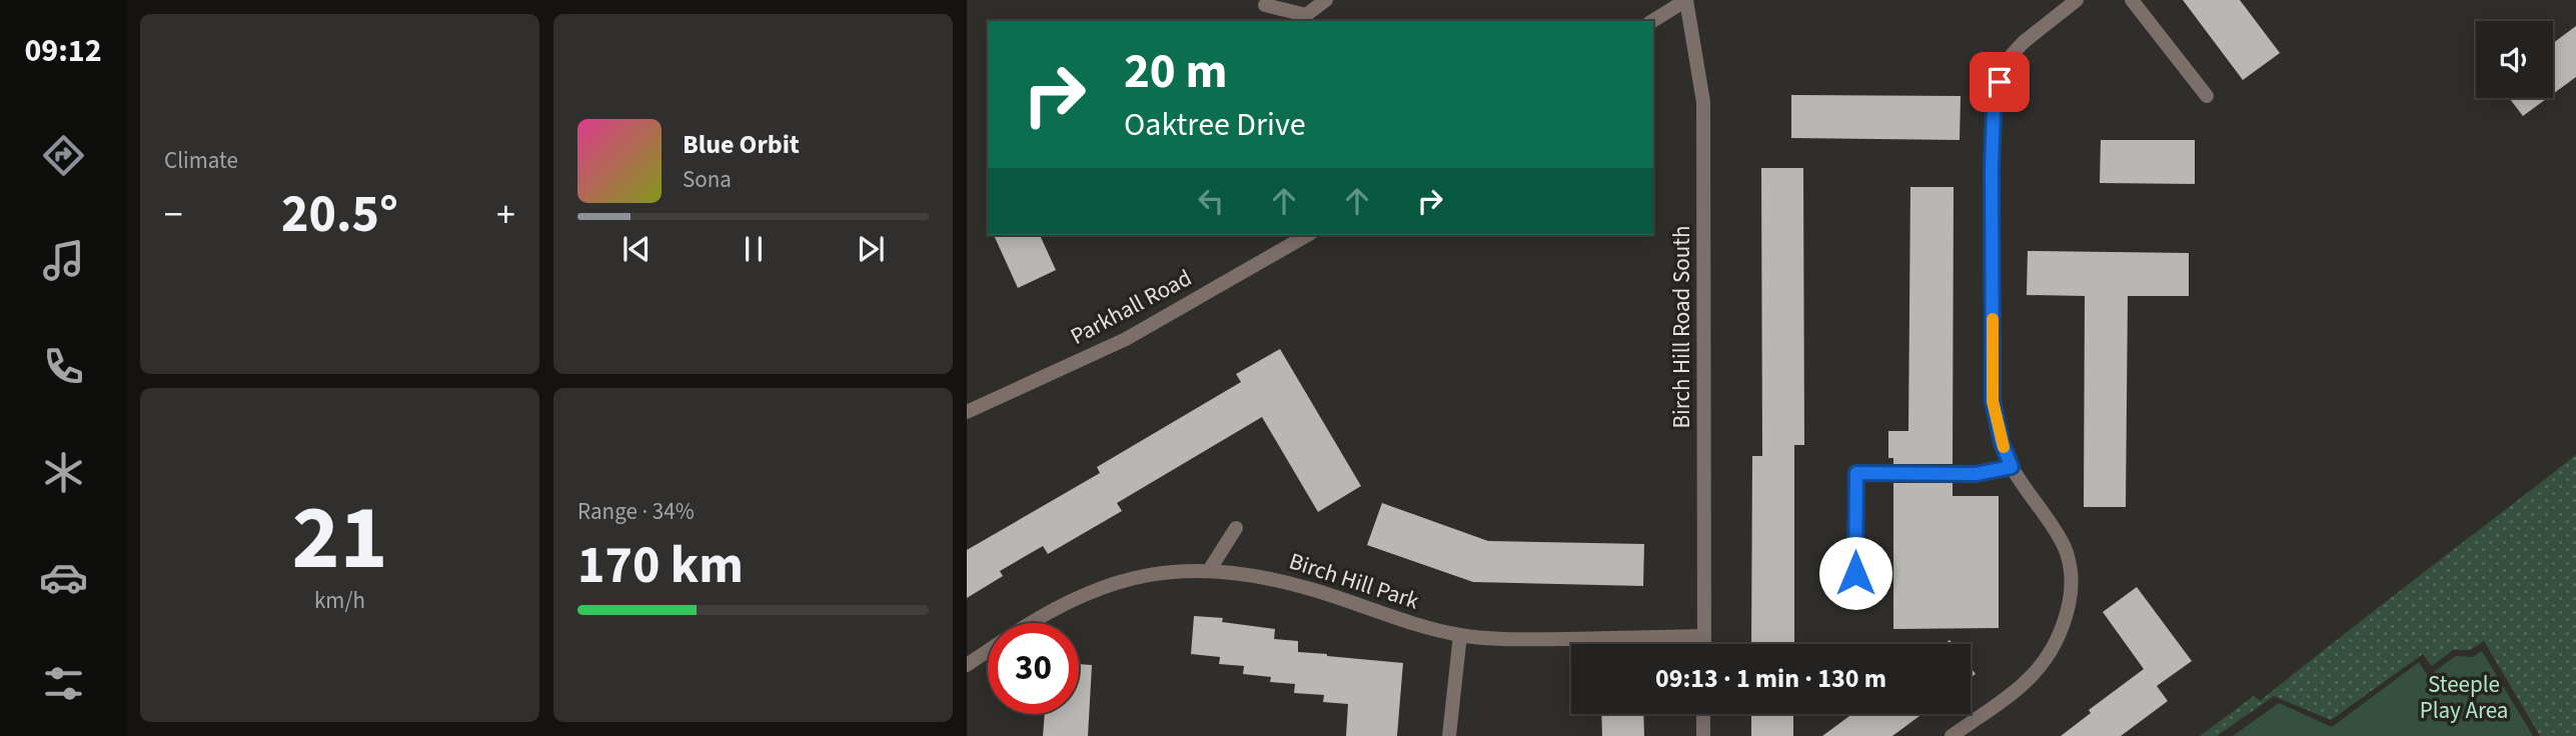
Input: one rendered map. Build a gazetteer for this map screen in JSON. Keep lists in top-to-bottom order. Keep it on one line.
{"streets":{"street":["Parkhall Road","Birch Hill Road South","Birch Hill Park"]},"crossings":[["Birch Hill Road South","Birch Hill Park"]],"parks":["Steeple Play Area"],"page":{"tabs":"09:12","tile":["Climate",["21","km/h"],["Range · 34%","170 km"]],"turn":["20 m","Oaktree Drive"],"song":["Blue Orbit","Sona"],"heat":["−","20.5°","+"],"limit":"30","trip":"09:13 · 1 min · 130 m"}}
